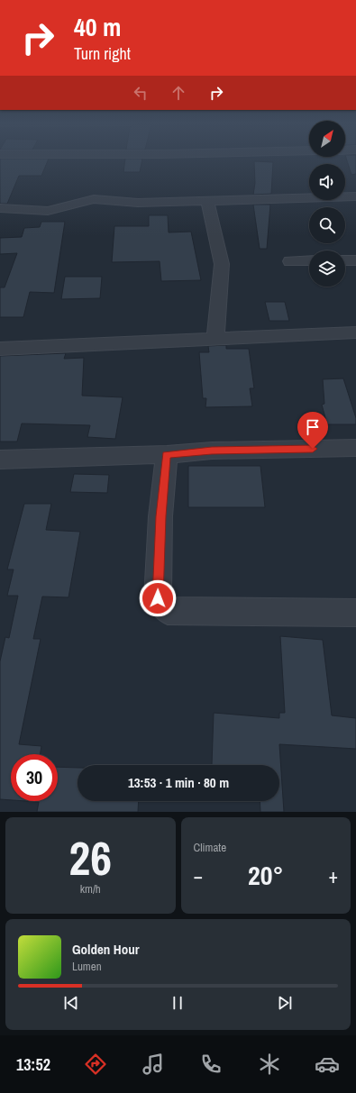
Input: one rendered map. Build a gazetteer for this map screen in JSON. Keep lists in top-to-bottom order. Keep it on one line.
{"north":"top right","page":{"turn":["40 m","Turn right"],"limit":"30","trip":"13:53 · 1 min · 80 m","tile":[["26","km/h"],"Climate"],"heat":["−","20°","+"],"song":["Golden Hour","Lumen"],"tabs":"13:52"}}
